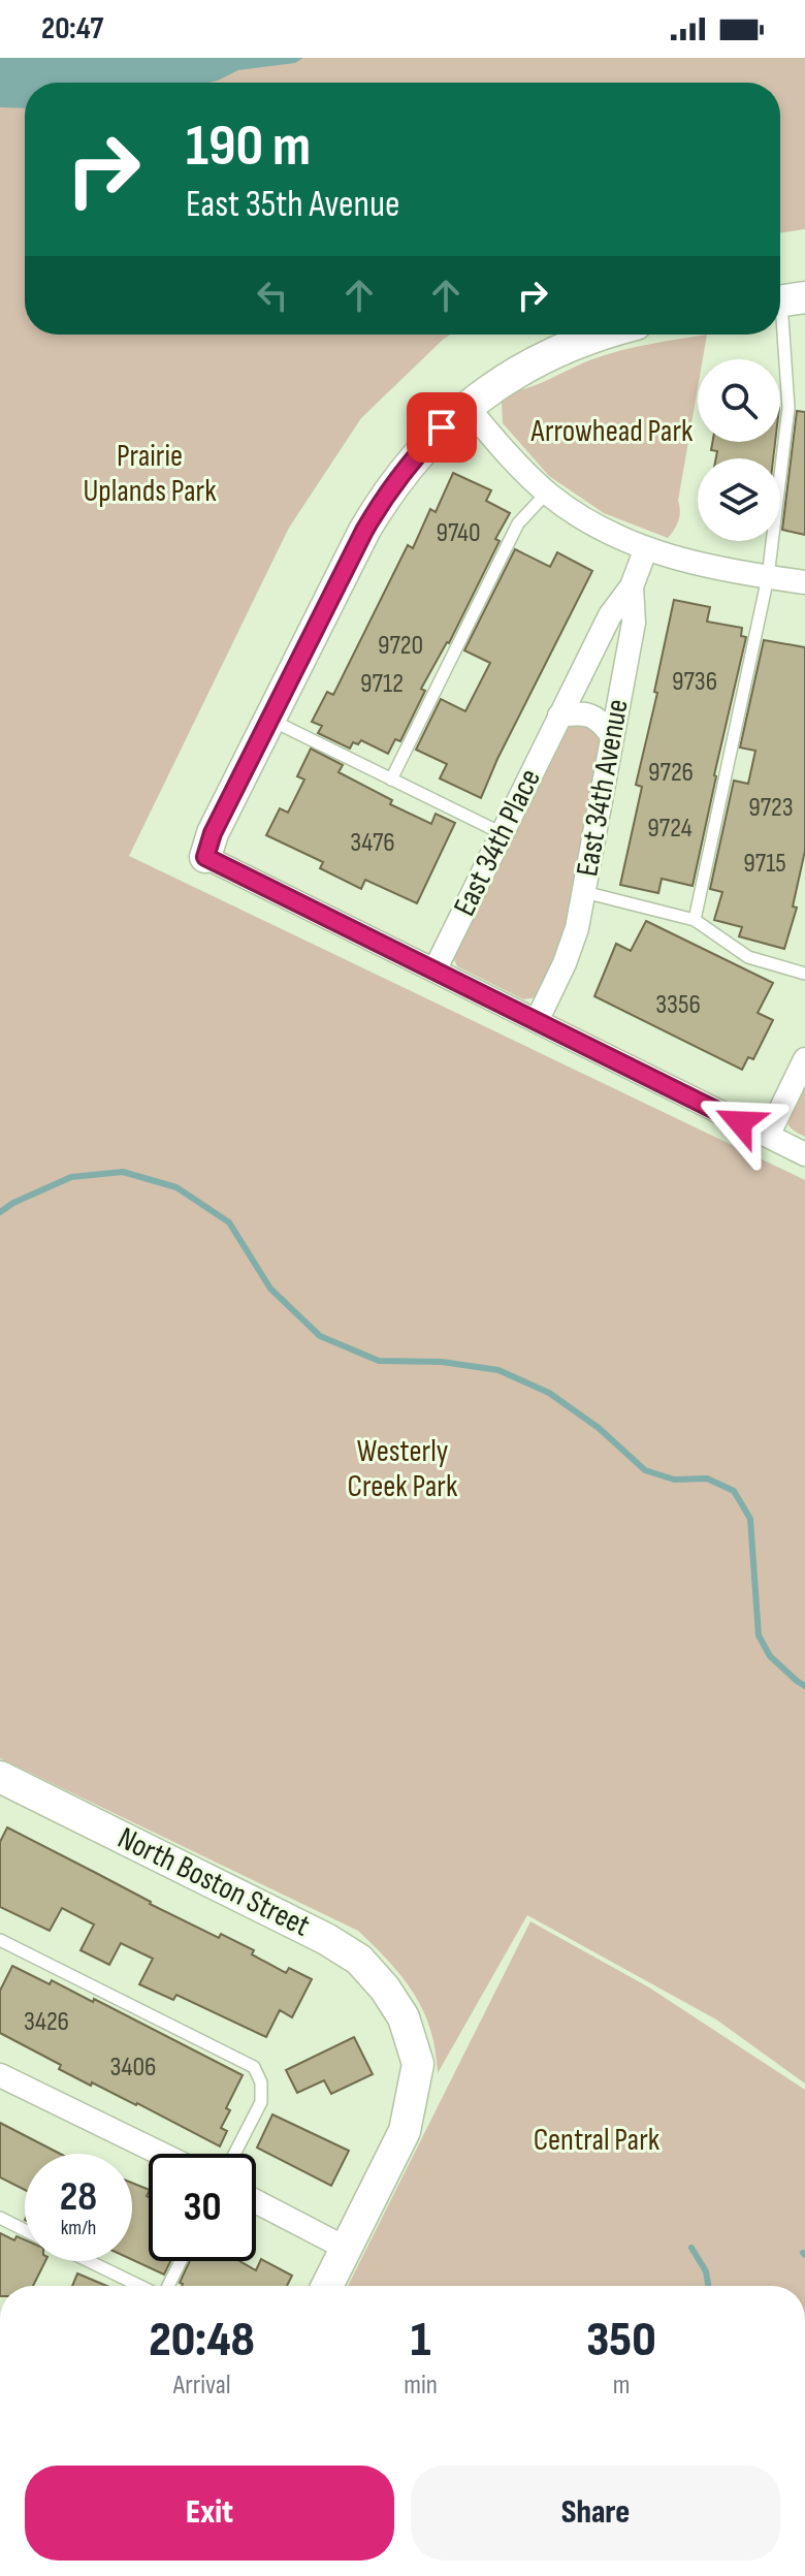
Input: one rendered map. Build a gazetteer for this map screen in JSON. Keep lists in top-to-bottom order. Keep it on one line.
{"streets":{"street":["East 34th Avenue","East 34th Place","North Boston Street"]},"crossings":[["East 34th Avenue","East 34th Place"]],"parks":["Arrowhead Park","Prairie Uplands Park","Westerly Creek Park","Central Park"],"house_numbers":["9740","9720","9736","9712","9726","9723","9724","3476","9715","3356","3426","3406"],"page":{"status":"20:47","turn":["190 m","East 35th Avenue"],"speed":"28 km/h","limit":"30","eta":["20:48","Arrival","1","min","350","m"],"buttons":["Exit","Share"]}}
